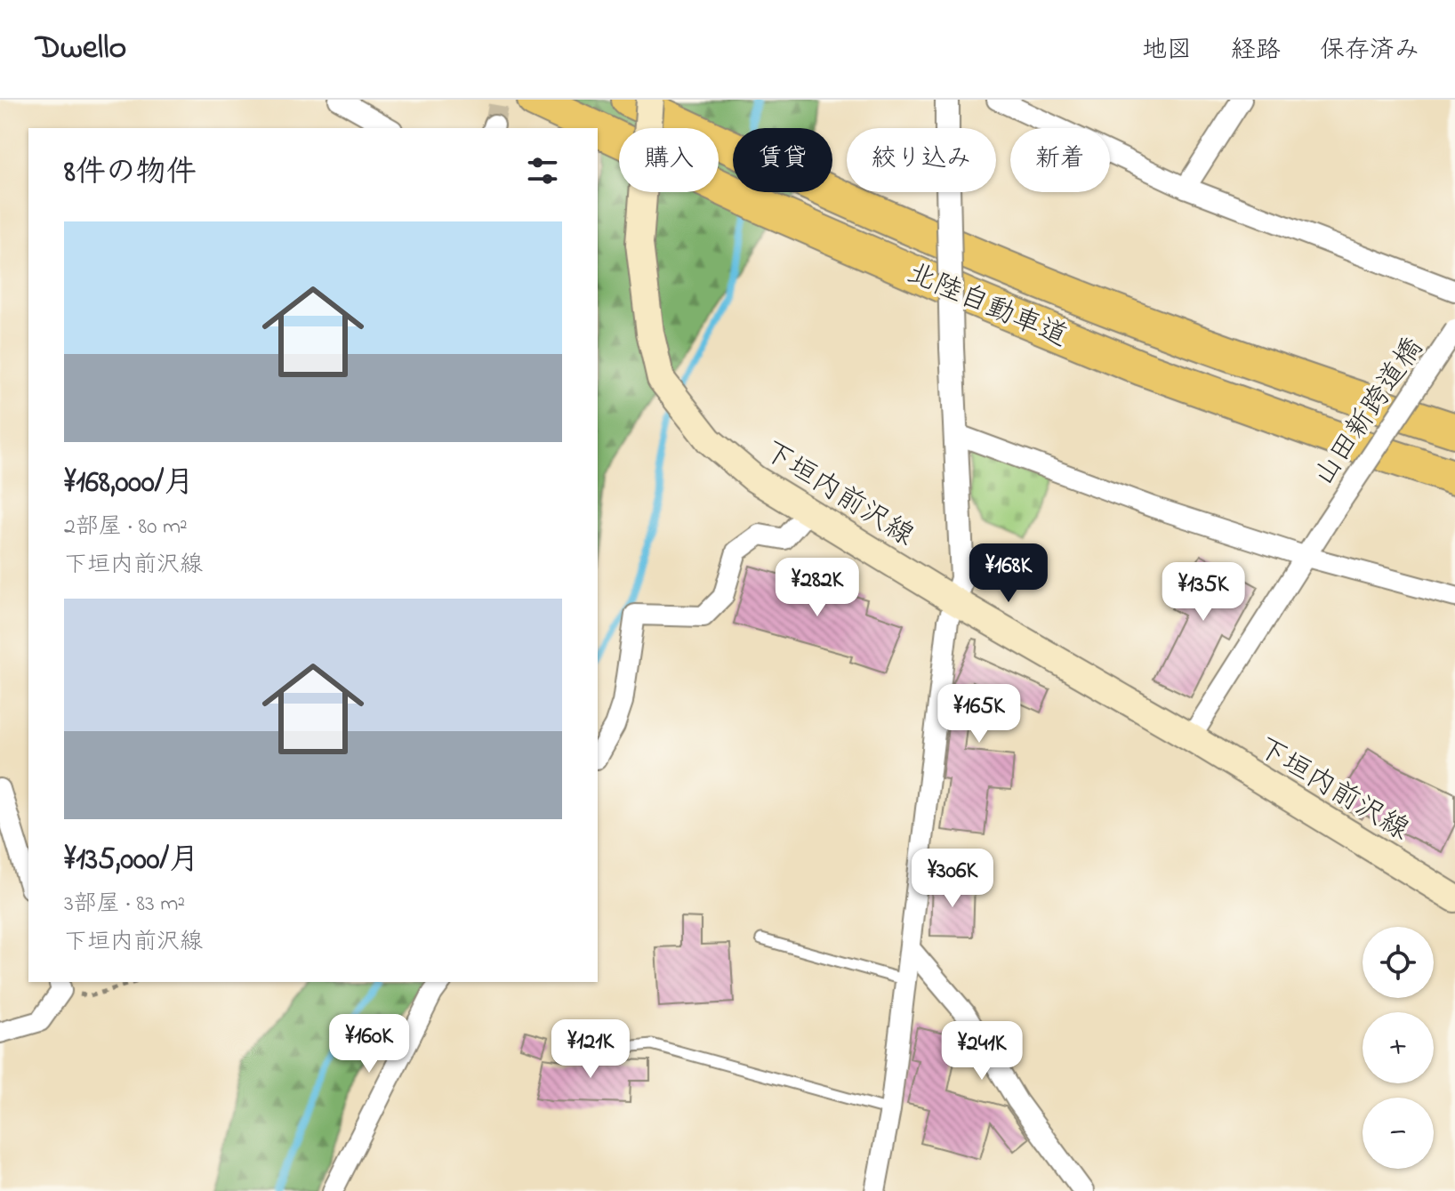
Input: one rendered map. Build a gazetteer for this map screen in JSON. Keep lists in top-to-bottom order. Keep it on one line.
{"streets":{"highway":["北陸自動車道"],"main road":["下垣内前沢線"],"street":["山田新跨道橋"]},"crossings":[["山田新跨道橋","下垣内前沢線"]],"page":{"header":"Dwello","nav":["地図","経路","保存済み"],"chip":["購入","賃貸","絞り込み","新着"],"heading":"8件の物件","list":[{"name":"¥168,000/月","note":"2部屋 · 80 m² · 下垣内前沢線"},{"name":"¥135,000/月","note":"3部屋 · 83 m² · 下垣内前沢線"}],"price":["¥168K","¥282K","¥135K","¥165K","¥306K","¥160K","¥121K","¥241K"],"map_buttons":["+","−"]}}
